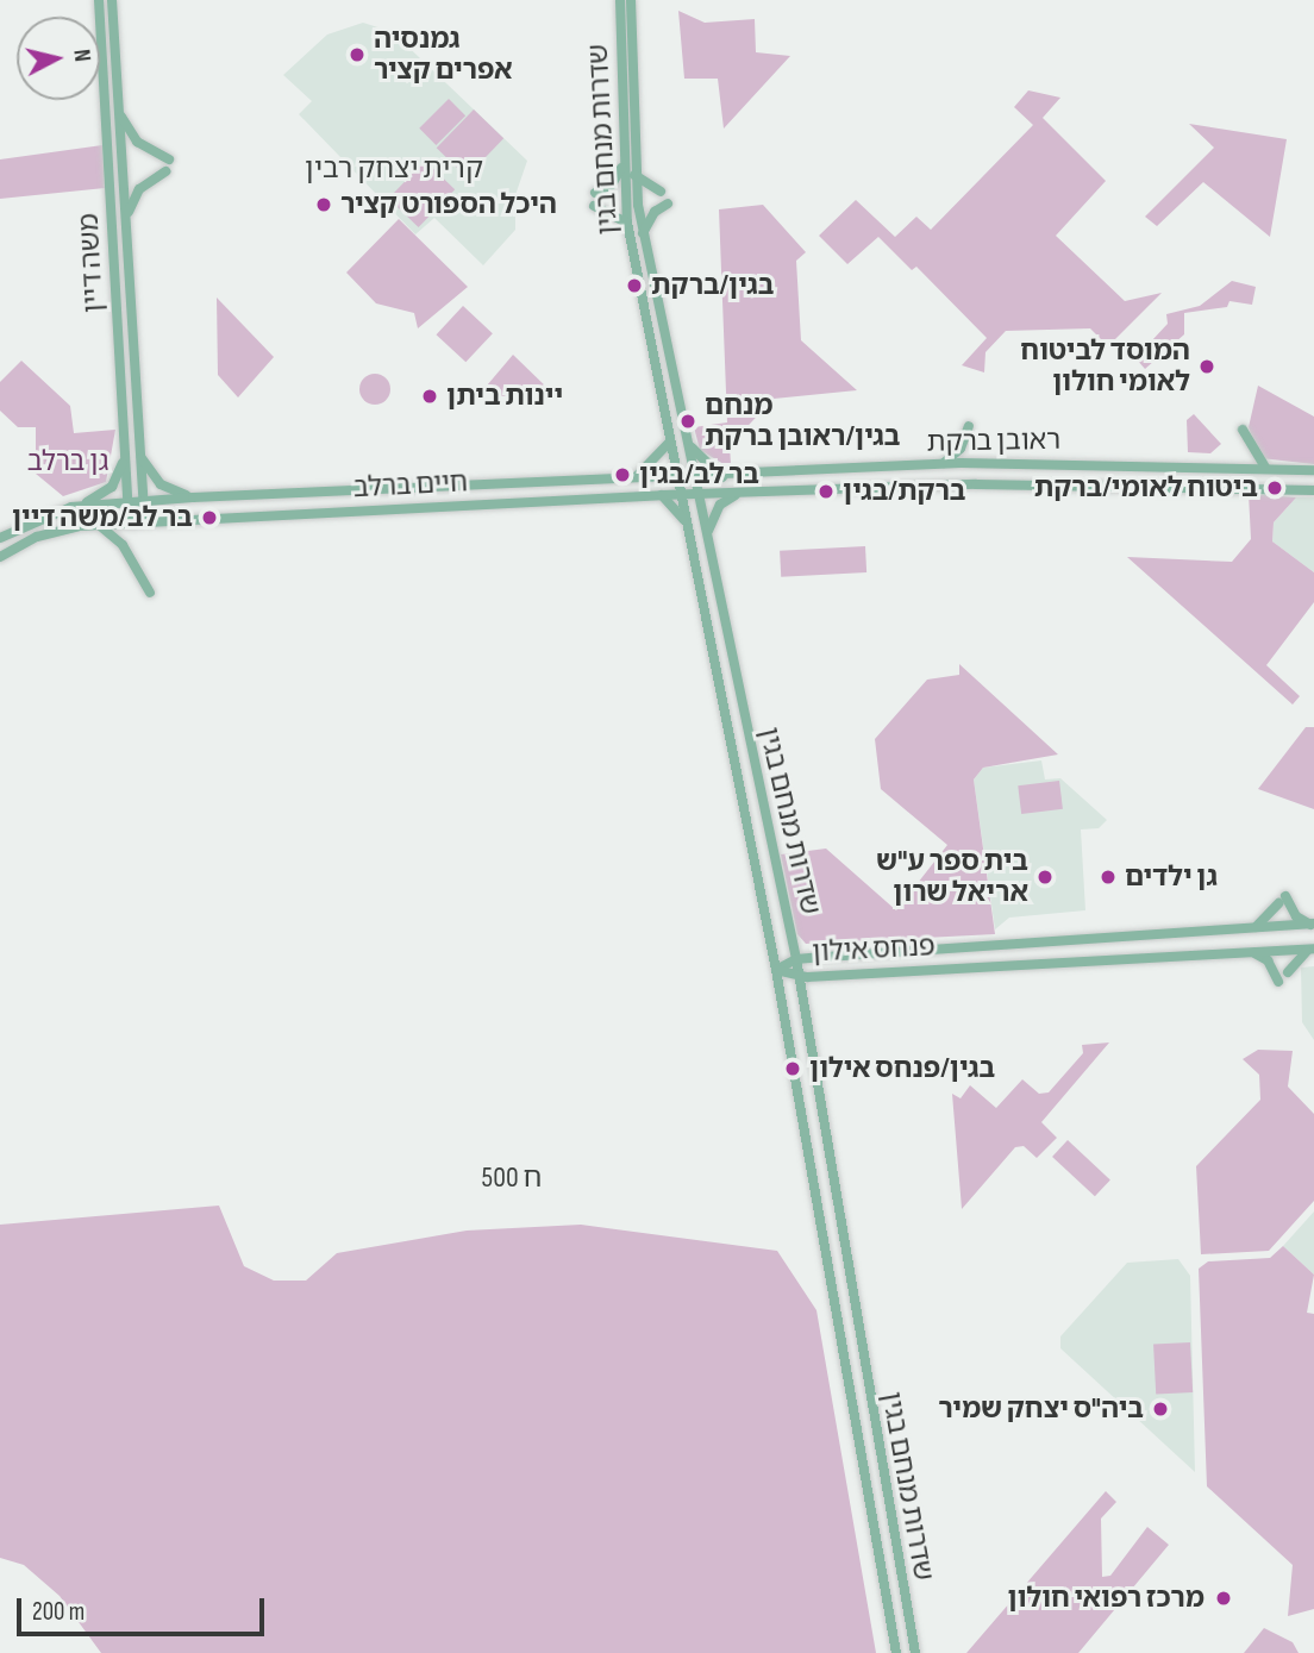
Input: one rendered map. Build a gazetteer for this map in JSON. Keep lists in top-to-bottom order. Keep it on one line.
{"streets":{"street":["שדרות מנחם בגין","משה דיין","ראובן ברקת","חיים ברלב","פנחס אילון"]},"crossings":[["שדרות מנחם בגין","ראובן ברקת"],["שדרות מנחם בגין","חיים ברלב"],["שדרות מנחם בגין","פנחס אילון"],["משה דיין","חיים ברלב"],["ראובן ברקת","חיים ברלב"]],"districts":["קרית יצחק רבין","ח 500"],"parks":["גן ברלב"],"places":["גמנסיה אפרים קציר","היכל הספורט קציר","בגין/ברקת","המוסד לביטוח לאומי חולון","יינות ביתן","מנחם בגין/ראובן ברקת","בר לב/בגין","ביטוח לאומי/ברקת","ברקת/בגין","בר לב/משה דיין","בית ספר ע''ש אריאל שרון","גן ילדים","בגין/פנחס אילון","ביה\"ס יצחק שמיר","מרכז רפואי חולון"],"scale_bar":"200 m","north":"right"}
